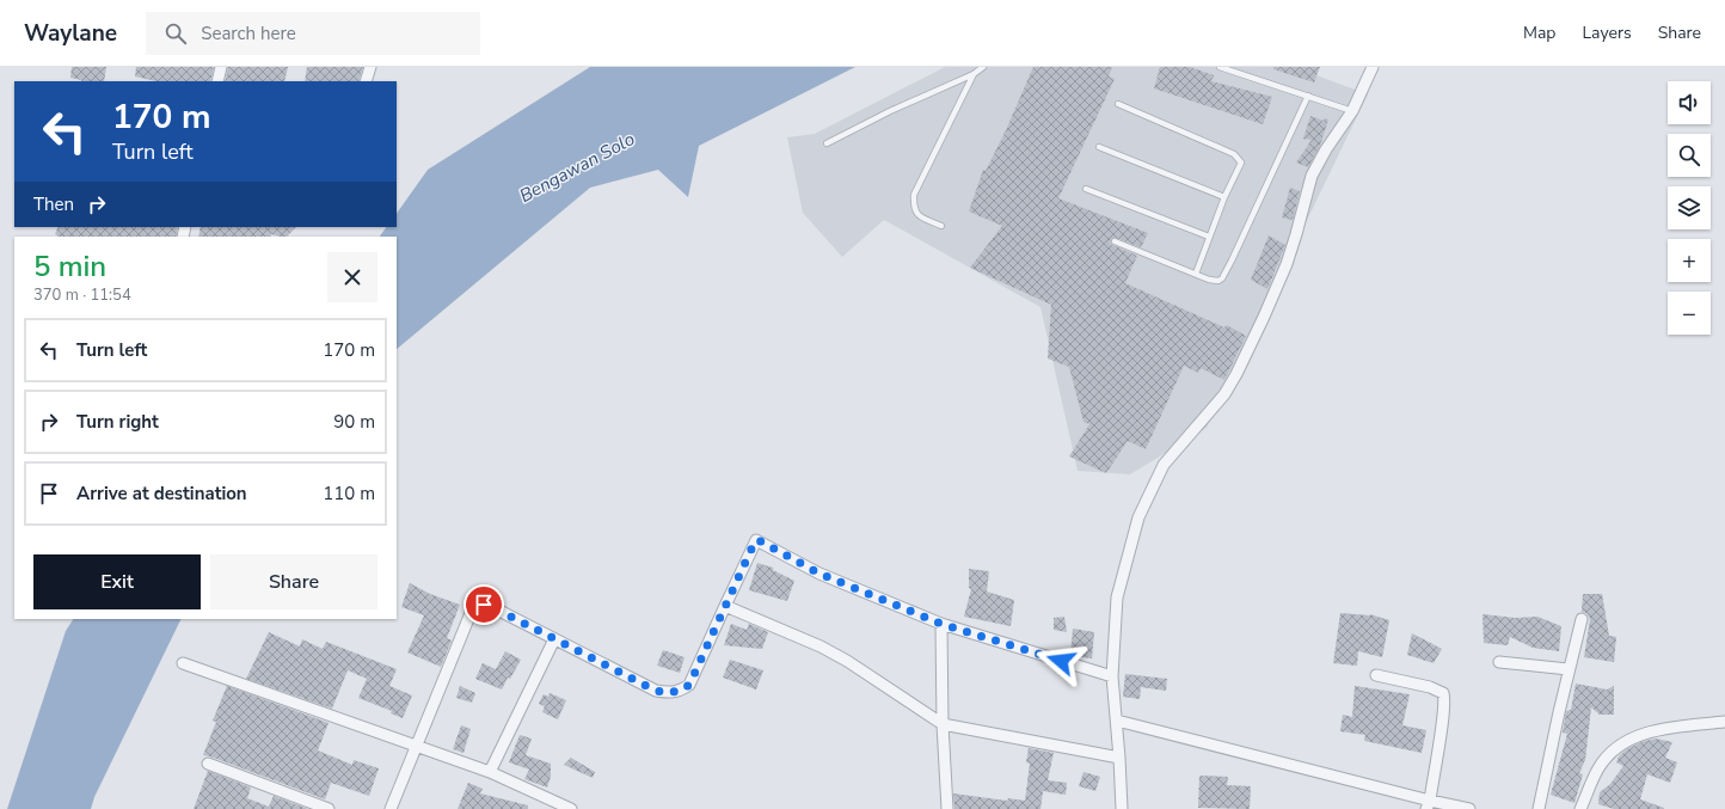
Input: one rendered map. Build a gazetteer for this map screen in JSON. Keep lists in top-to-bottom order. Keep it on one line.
{"water":["Bengawan Solo"],"page":{"header":"Waylane","search":"Search here","nav":["Map","Layers","Share"],"map_buttons":["+","−"],"turn":["170 m","Turn left"],"then":"Then","heading":["5 min","370 m · 11:54"],"list":[{"name":"Turn left","value":"170 m"},{"name":"Turn right","value":"90 m"},{"name":"Arrive at destination","value":"110 m"}],"buttons":["Exit","Share"]}}
